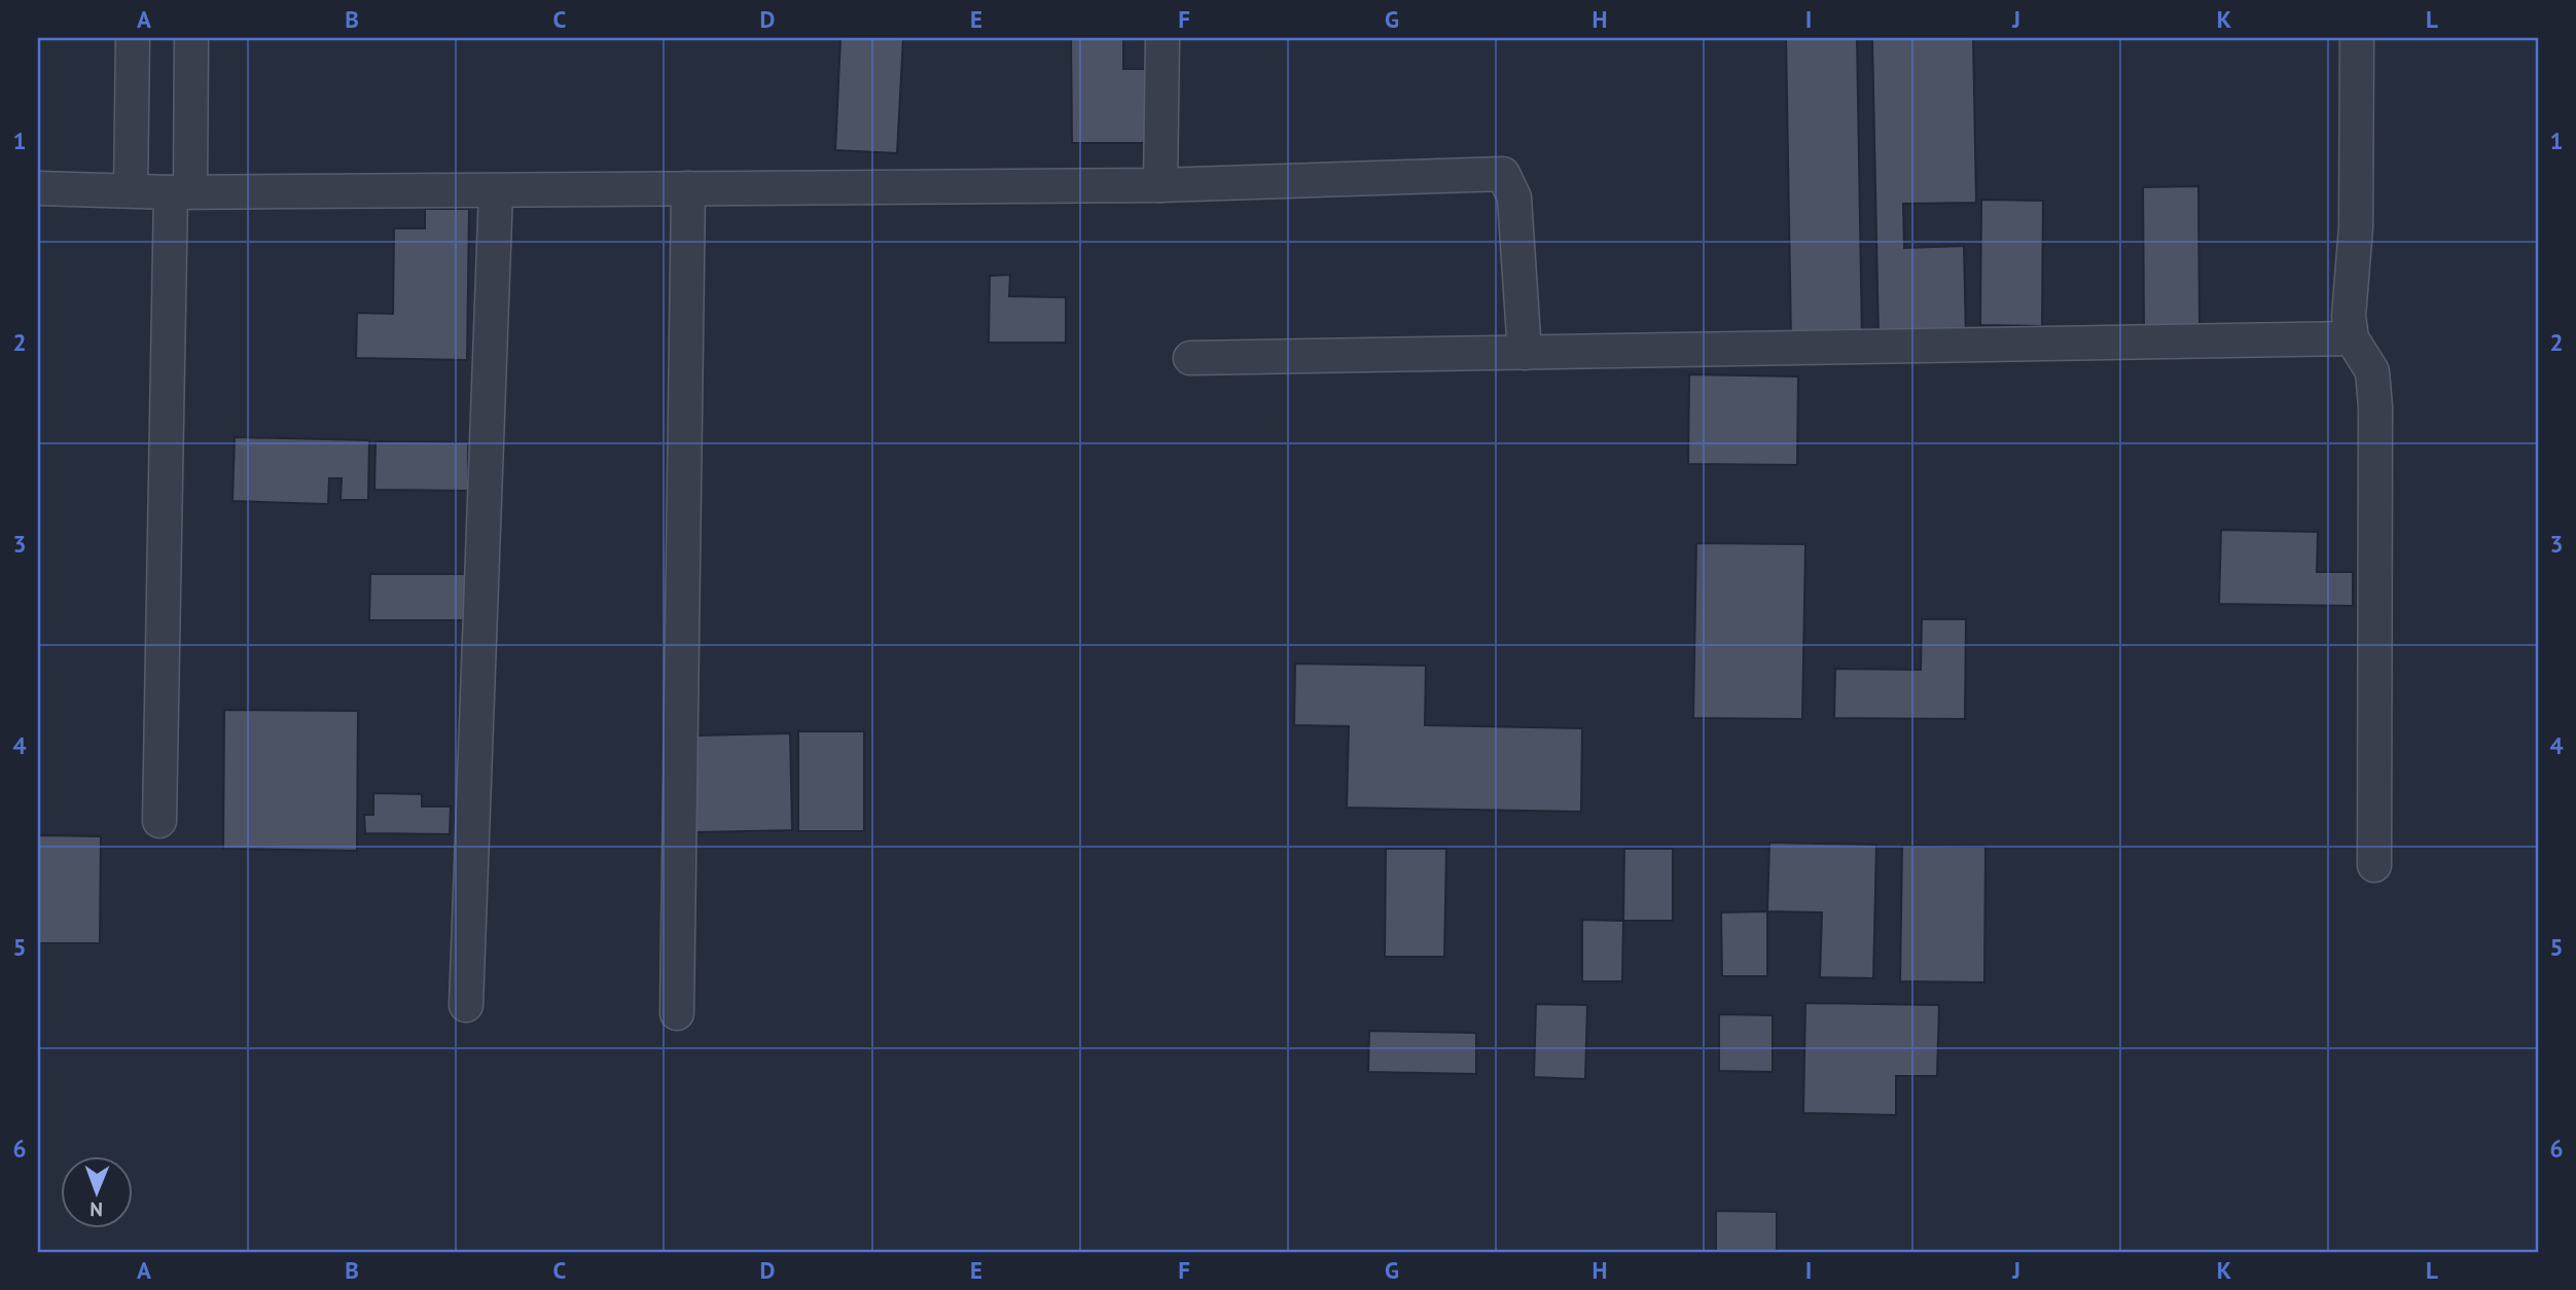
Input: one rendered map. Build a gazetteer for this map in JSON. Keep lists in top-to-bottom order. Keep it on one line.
{"north":"bottom","grid":{"columns":["A","B","C","D","E","F","G","H","I","J","K","L"],"rows":["1","2","3","4","5","6"]}}
